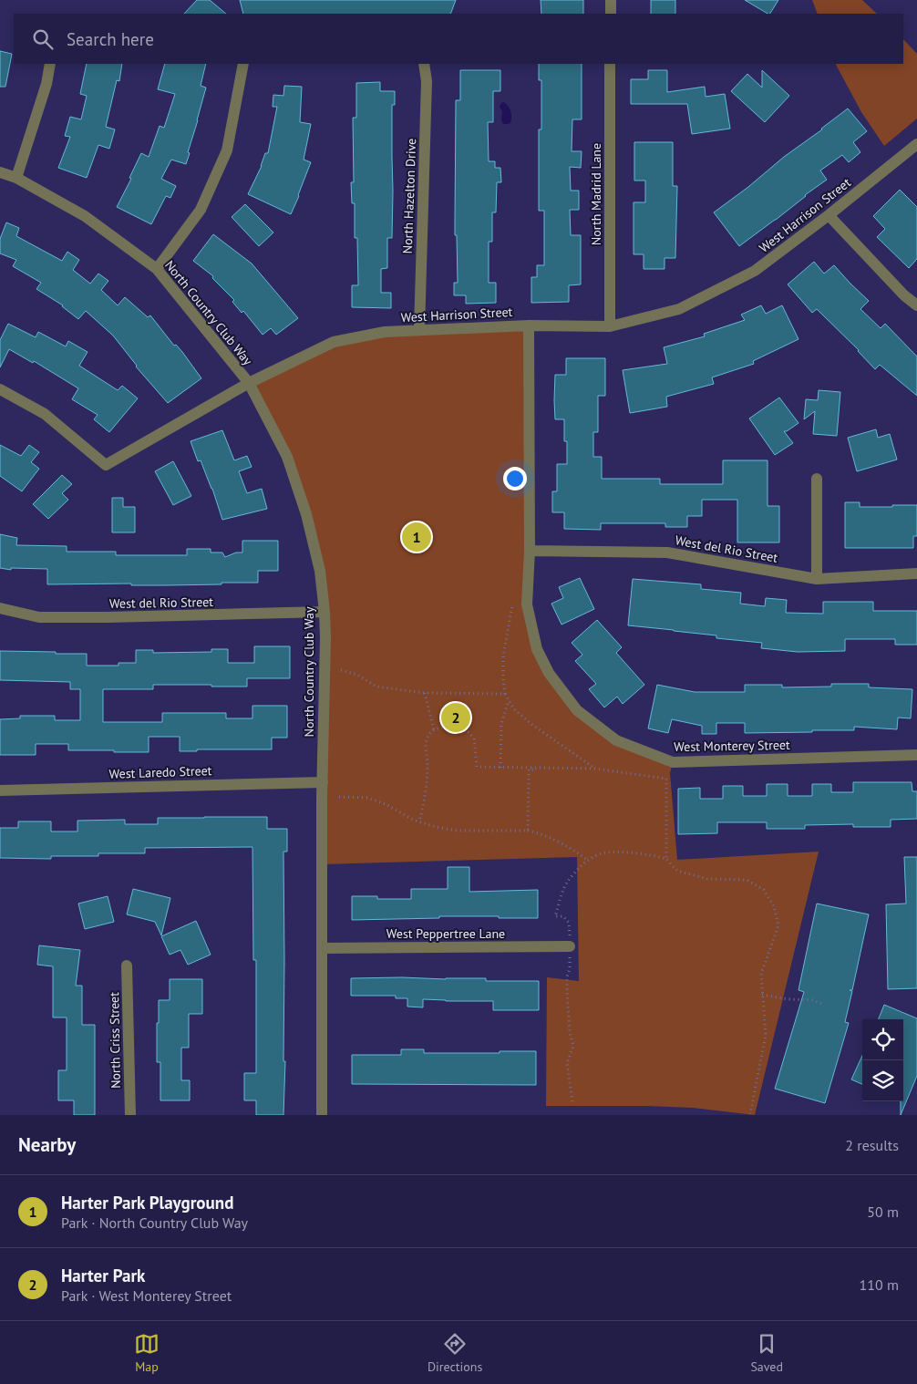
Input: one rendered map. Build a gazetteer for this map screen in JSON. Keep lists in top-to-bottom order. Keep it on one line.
{"streets":{"street":["North Madrid Lane","North Hazelton Drive","West Harrison Street","North Country Club Way","West del Rio Street","West Monterey Street","West Laredo Street","West Peppertree Lane","North Criss Street"]},"crossings":[["North Madrid Lane","West Harrison Street"],["North Hazelton Drive","West Harrison Street"],["West Harrison Street","North Country Club Way"],["West Harrison Street","West Monterey Street"],["North Country Club Way","West del Rio Street"],["North Country Club Way","West Laredo Street"],["North Country Club Way","West Peppertree Lane"],["West del Rio Street","West Monterey Street"]],"page":{"search":"Search here","pins":["1","2"],"heading":["Nearby","2 results"],"list":[{"mark":"1","name":"Harter Park Playground","note":"Park · North Country Club Way","value":"50 m"},{"mark":"2","name":"Harter Park","note":"Park · West Monterey Street","value":"110 m"}],"nav":["Map","Directions","Saved"]}}
